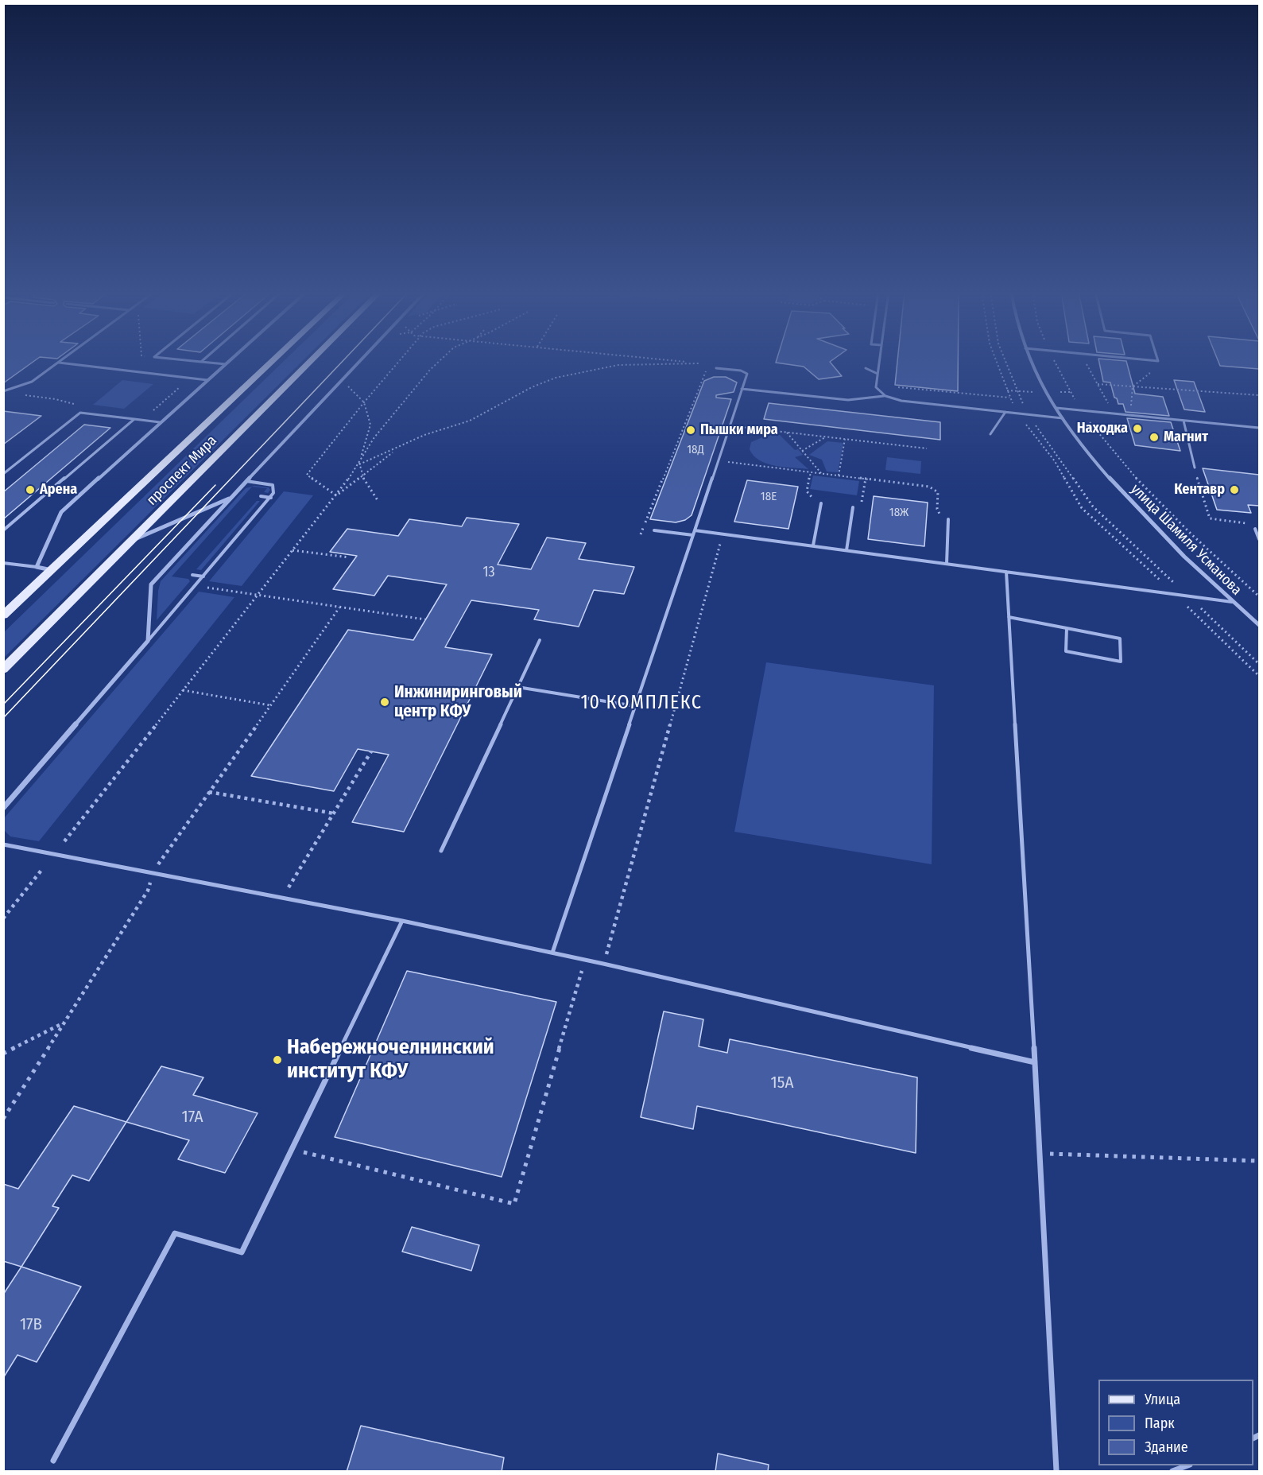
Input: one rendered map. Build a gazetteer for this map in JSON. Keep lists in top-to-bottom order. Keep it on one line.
{"streets":{"main road":["проспект Мира"],"street":["улица Шамиля Усманова"]},"districts":["10 КОМПЛЕКС"],"places":["Находка","Пышки мира","Магнит","Арена","Кентавр","Инжиниринговый центр КФУ","Набережночелнинский институт КФУ"],"house_numbers":["18Д","18Е","18Ж","13","15А","17А","17В"],"legend":["Улица","Парк","Здание"]}
